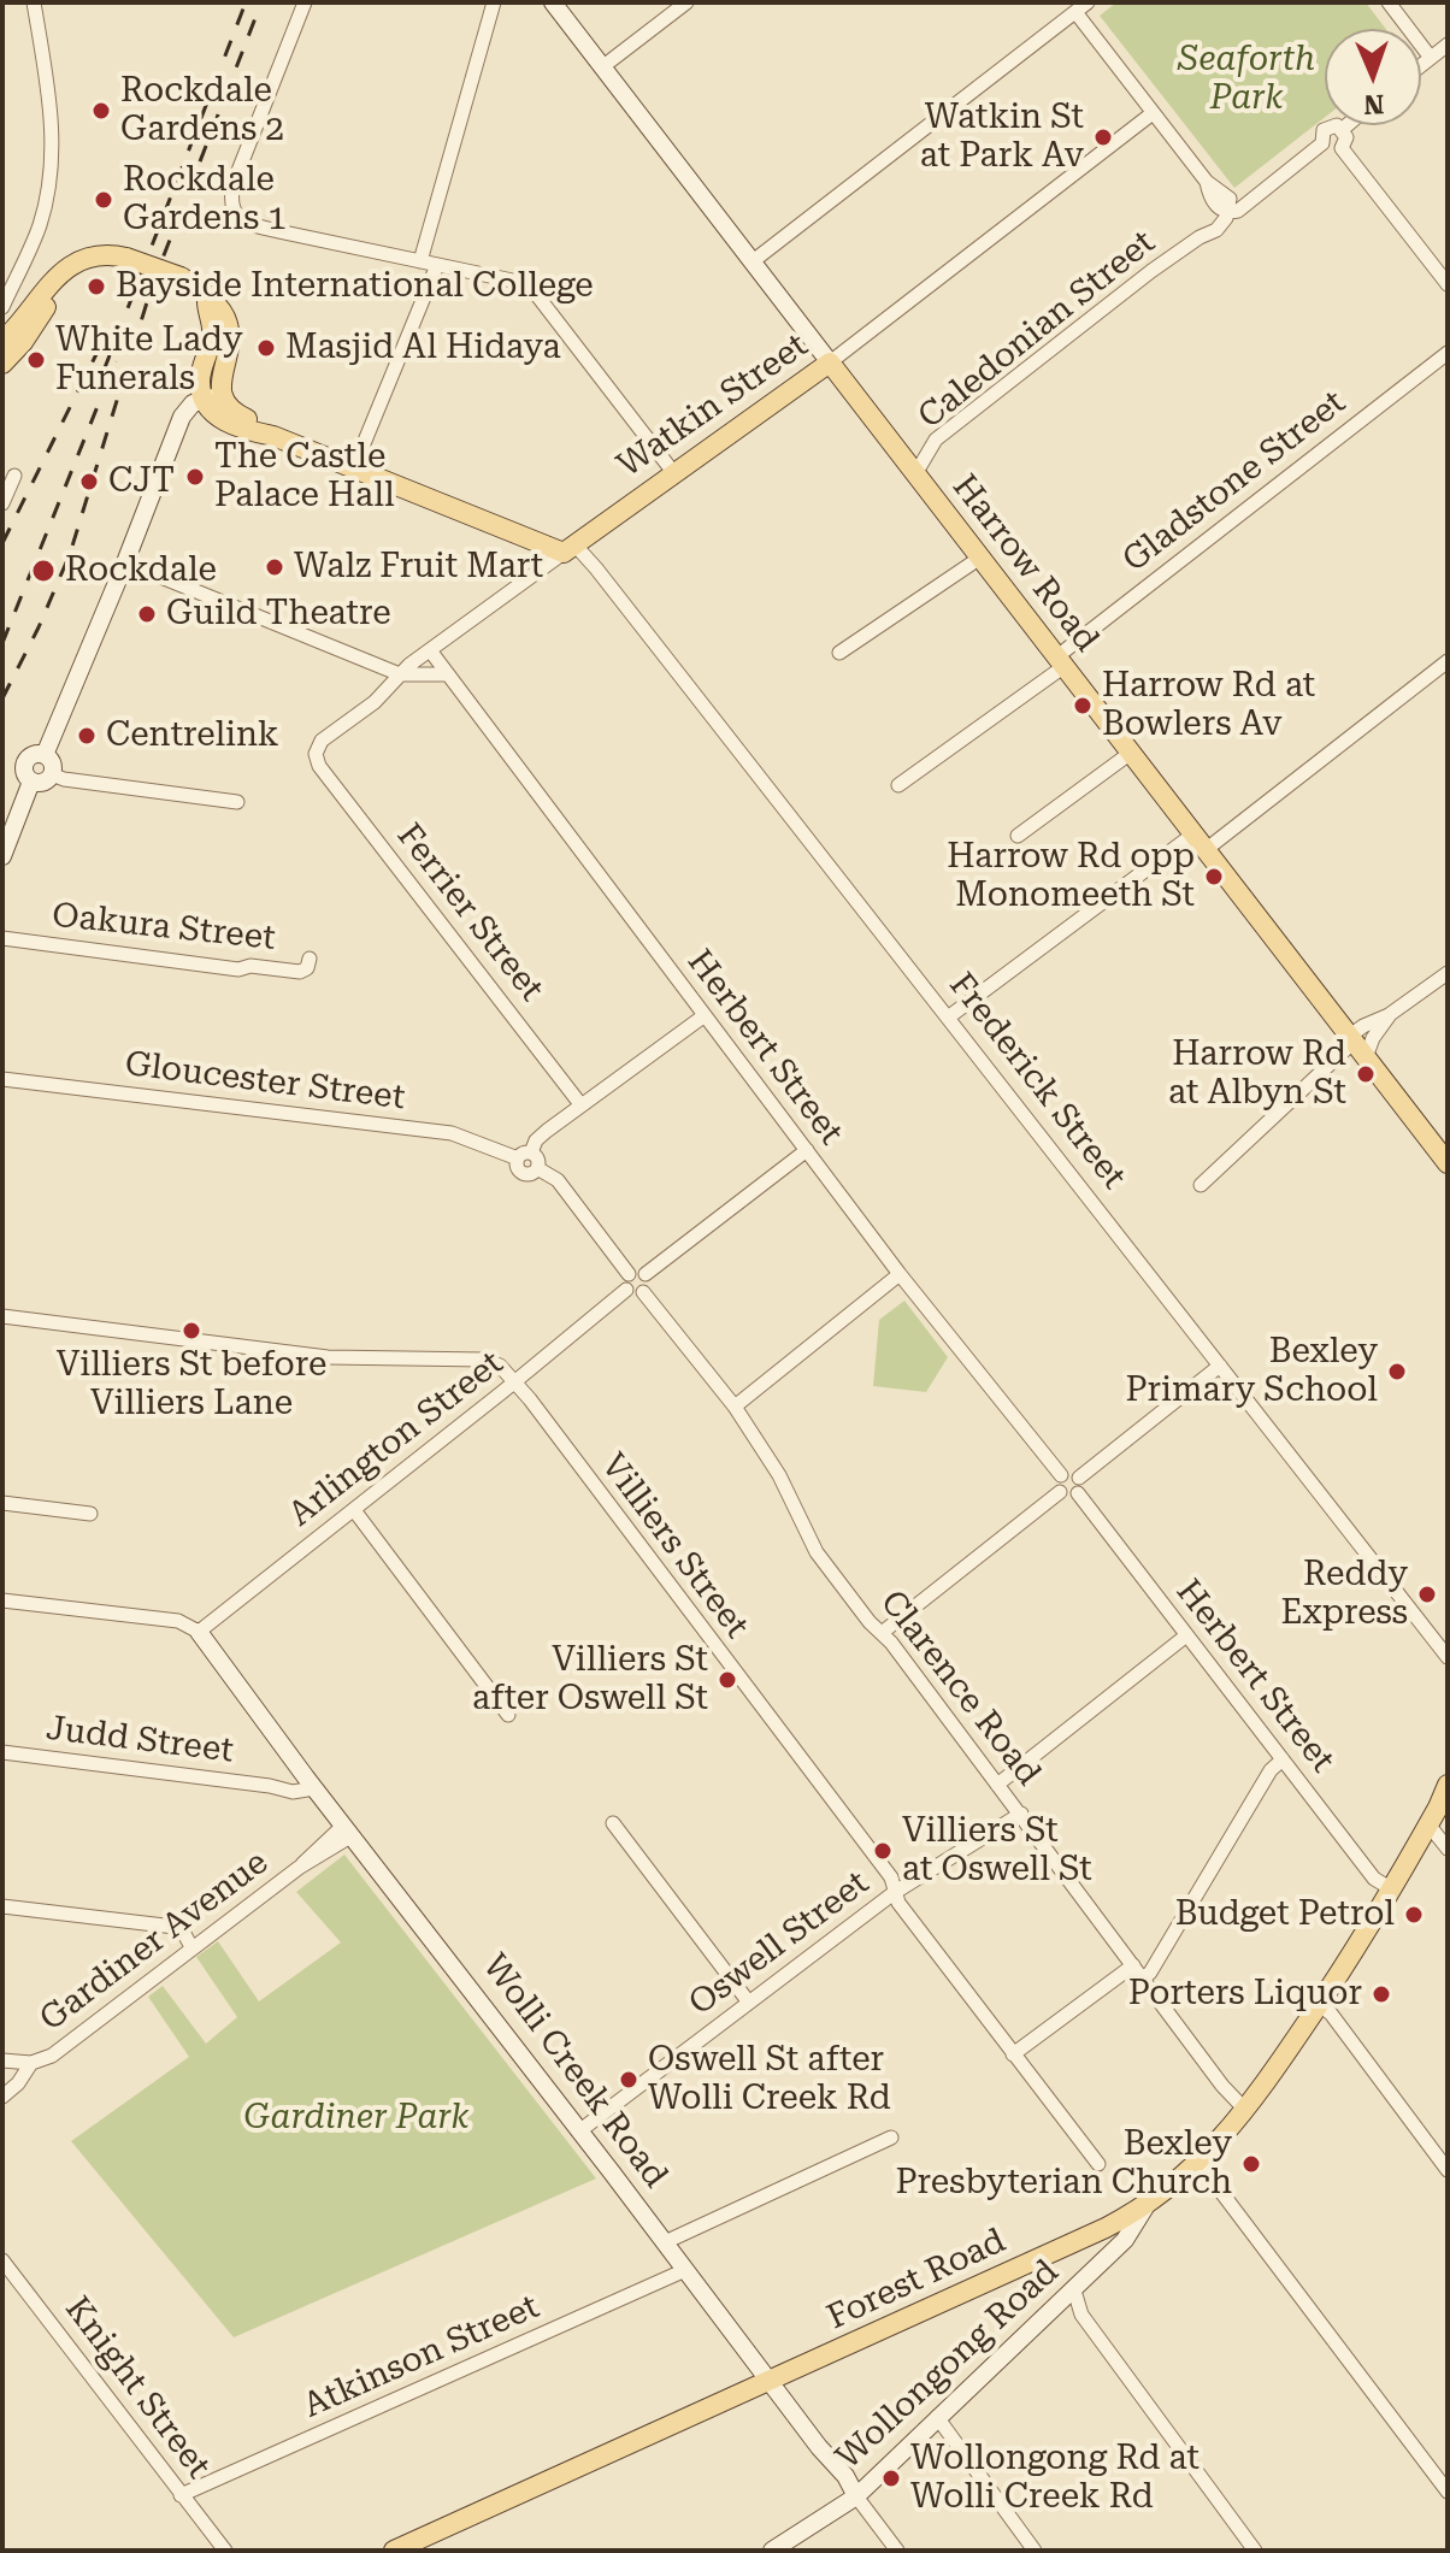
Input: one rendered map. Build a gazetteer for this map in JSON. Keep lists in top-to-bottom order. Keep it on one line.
{"streets":{"main road":["Watkin Street","Harrow Road","Frederick Street","Forest Road"],"street":["Caledonian Street","Gladstone Street","Ferrier Street","Oakura Street","Herbert Street","Gloucester Street","Arlington Street","Villiers Street","Clarence Road","Judd Street","Gardiner Avenue","Oswell Street","Wolli Creek Road","Atkinson Street","Wollongong Road","Knight Street"]},"crossings":[["Caledonian Street","Harrow Road"],["Watkin Street","Harrow Road"],["Watkin Street","Ferrier Street"],["Watkin Street","Herbert Street"],["Watkin Street","Frederick Street"],["Gladstone Street","Harrow Road"],["Herbert Street","Forest Road"],["Arlington Street","Villiers Street"],["Arlington Street","Clarence Road"],["Arlington Street","Wolli Creek Road"],["Villiers Street","Oswell Street"],["Clarence Road","Oswell Street"],["Clarence Road","Forest Road"],["Judd Street","Wolli Creek Road"],["Gardiner Avenue","Wolli Creek Road"],["Oswell Street","Wolli Creek Road"],["Wolli Creek Road","Forest Road"],["Wolli Creek Road","Atkinson Street"],["Wolli Creek Road","Wollongong Road"],["Forest Road","Wollongong Road"],["Atkinson Street","Knight Street"]],"parks":["Seaforth Park","Gardiner Park"],"places":["Rockdale Gardens 2","Watkin St at Park Av","Rockdale Gardens 1","Bayside International College","Masjid Al Hidaya","White Lady Funerals","The Castle Palace Hall","CJT","Walz Fruit Mart","Rockdale","Guild Theatre","Harrow Rd at Bowlers Av","Centrelink","Harrow Rd opp Monomeeth St","Harrow Rd at Albyn St","Villiers St before Villiers Lane","Bexley Primary School","Reddy Express","Villiers St after Oswell St","Villiers St at Oswell St","Budget Petrol","Porters Liquor","Oswell St after Wolli Creek Rd","Bexley Presbyterian Church","Wollongong Rd at Wolli Creek Rd"],"north":"bottom"}
